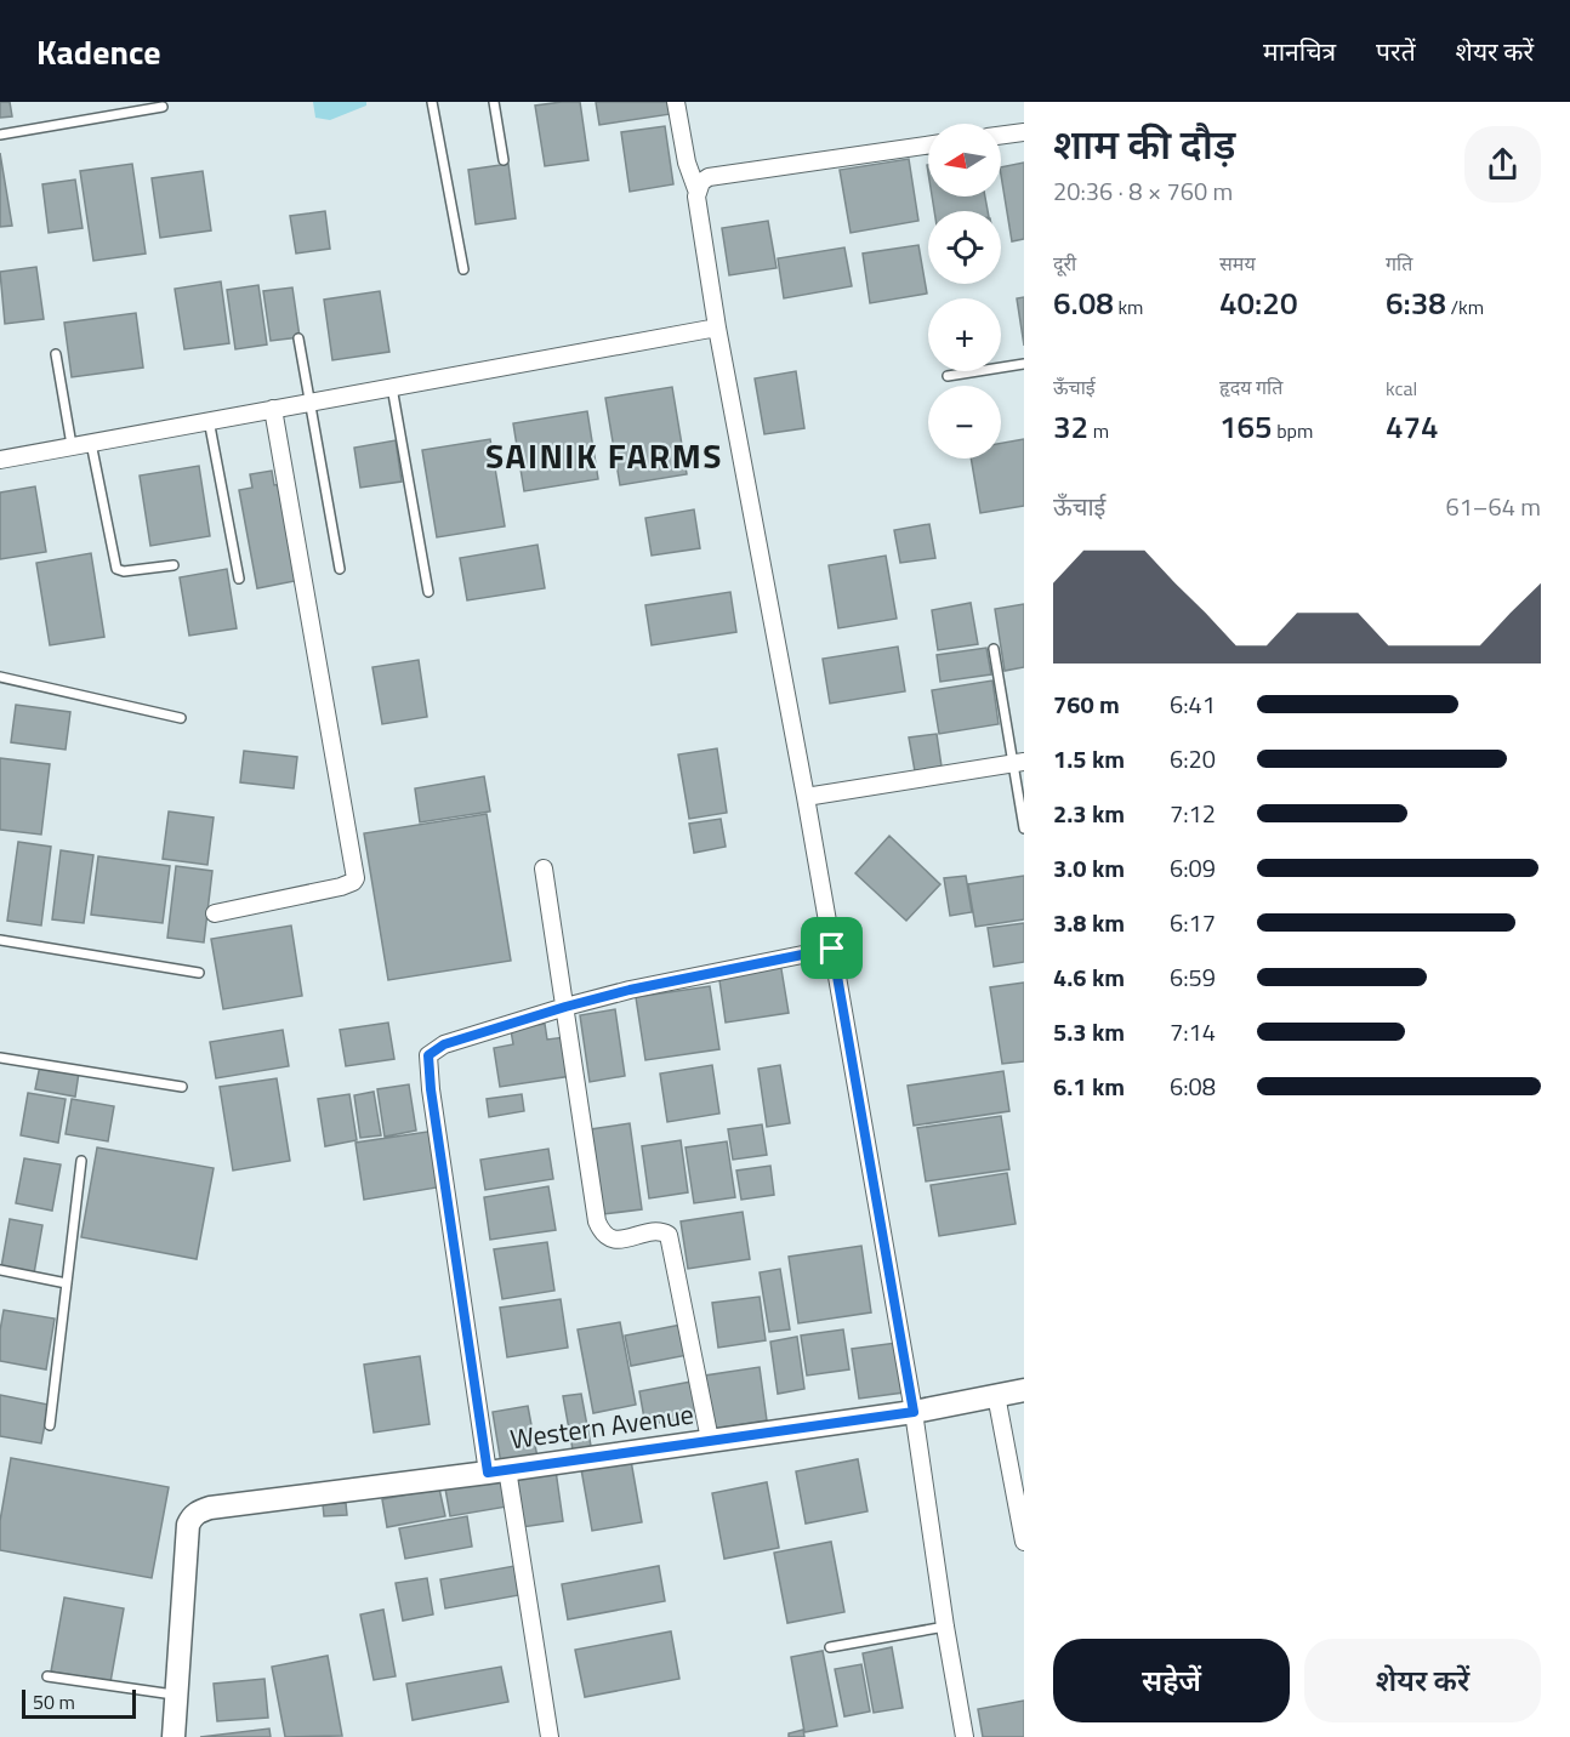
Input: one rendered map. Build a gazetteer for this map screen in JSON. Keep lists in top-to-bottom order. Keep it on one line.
{"streets":{"street":["Western Avenue"]},"districts":["SAINIK FARMS"],"scale_bar":"50 m","north":"left","page":{"header":"Kadence","nav":["मानचित्र","परतें","शेयर करें"],"heading":["शाम की दौड़","20:36 · 8 × 760 m"],"map_buttons":["+","−"],"stats":[["दूरी","6.08 km"],["समय","40:20"],["गति","6:38 /km"],["ऊँचाई","32 m"],["हृदय गति","165 bpm"],["kcal","474"]],"chart":["ऊँचाई","61–64 m"],"list":[{"name":"760 m","note":"6:41"},{"name":"1.5 km","note":"6:20"},{"name":"2.3 km","note":"7:12"},{"name":"3.0 km","note":"6:09"},{"name":"3.8 km","note":"6:17"},{"name":"4.6 km","note":"6:59"},{"name":"5.3 km","note":"7:14"},{"name":"6.1 km","note":"6:08"}],"buttons":["सहेजें","शेयर करें"],"scale":"50 m"}}
